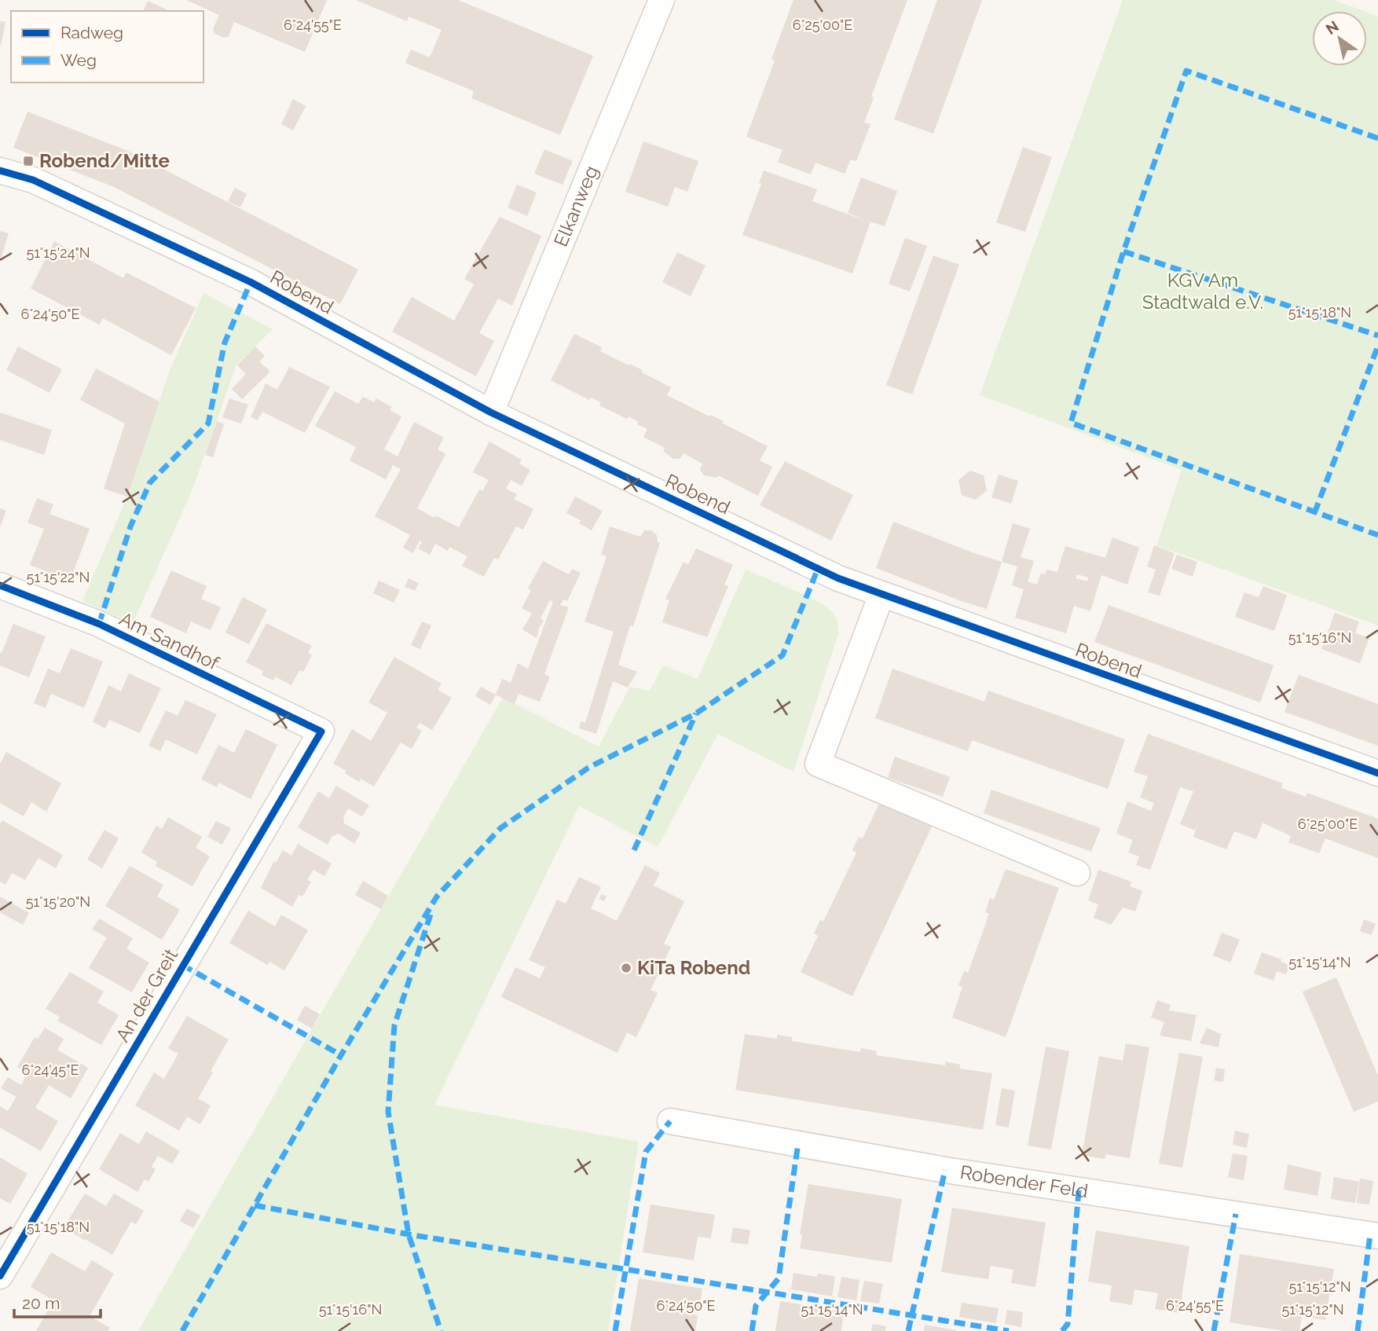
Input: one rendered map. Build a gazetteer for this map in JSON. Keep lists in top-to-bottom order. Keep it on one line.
{"streets":{"street":["Elkanweg","Robend","Am Sandhof","An der Greit","Robender Feld"]},"crossings":[["Elkanweg","Robend"],["Am Sandhof","An der Greit"]],"parks":["KGV Am Stadtwald e.V."],"places":{"transit":["Robend/Mitte"],"other":["KiTa Robend"]},"legend":["Radweg","Weg"],"scale_bar":"20 m","north":"top left","coordinates":["6°24'55\"E","6°25'00\"E","51°15'24\"N","51°15'18\"N","6°24'50\"E","51°15'22\"N","51°15'16\"N","51°15'20\"N","51°15'14\"N","6°24'45\"E","51°15'12\"N"]}
